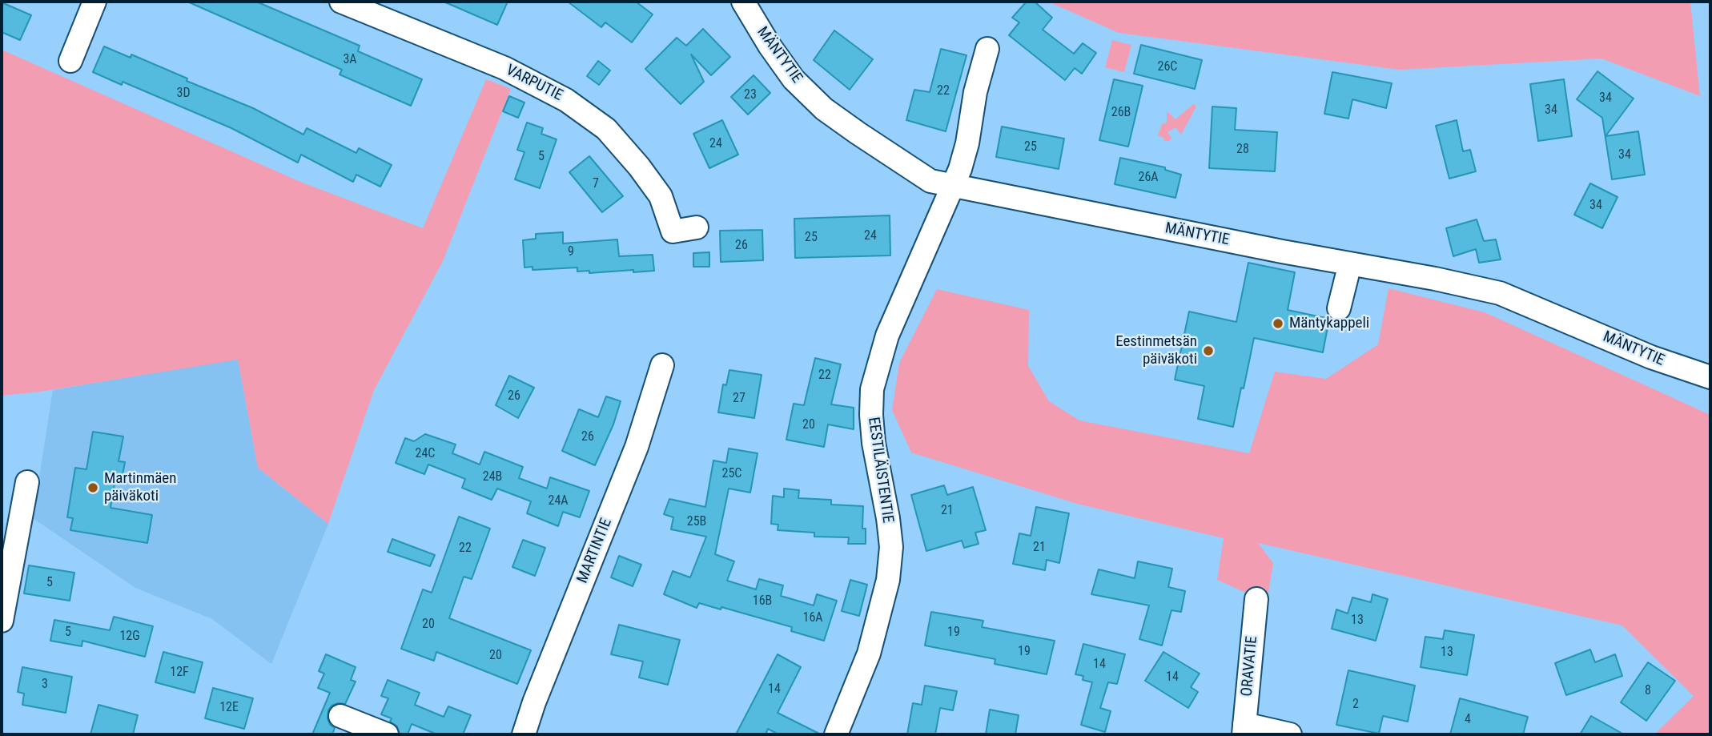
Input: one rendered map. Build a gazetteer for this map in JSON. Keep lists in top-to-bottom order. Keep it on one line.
{"streets":{"street":["MÄNTYTIE","VARPUTIE","EESTILÄISTENTIE","MARTINTIE","ORAVATIE"]},"crossings":[["MÄNTYTIE","EESTILÄISTENTIE"]],"places":["Mäntykappeli","Eestinmetsän päiväkoti","Martinmäen päiväkoti"],"house_numbers":["3A","26C","22","3D","23","34","34","26B","24","25","28","34","5","26A","7","34","24","25","26","9","22","26","27","20","26","24C","25C","24B","24A","21","25B","21","22","5","16B","16A","13","20","5","19","12G","19","13","20","14","12F","14","3","14","8","2","12E","4"]}
